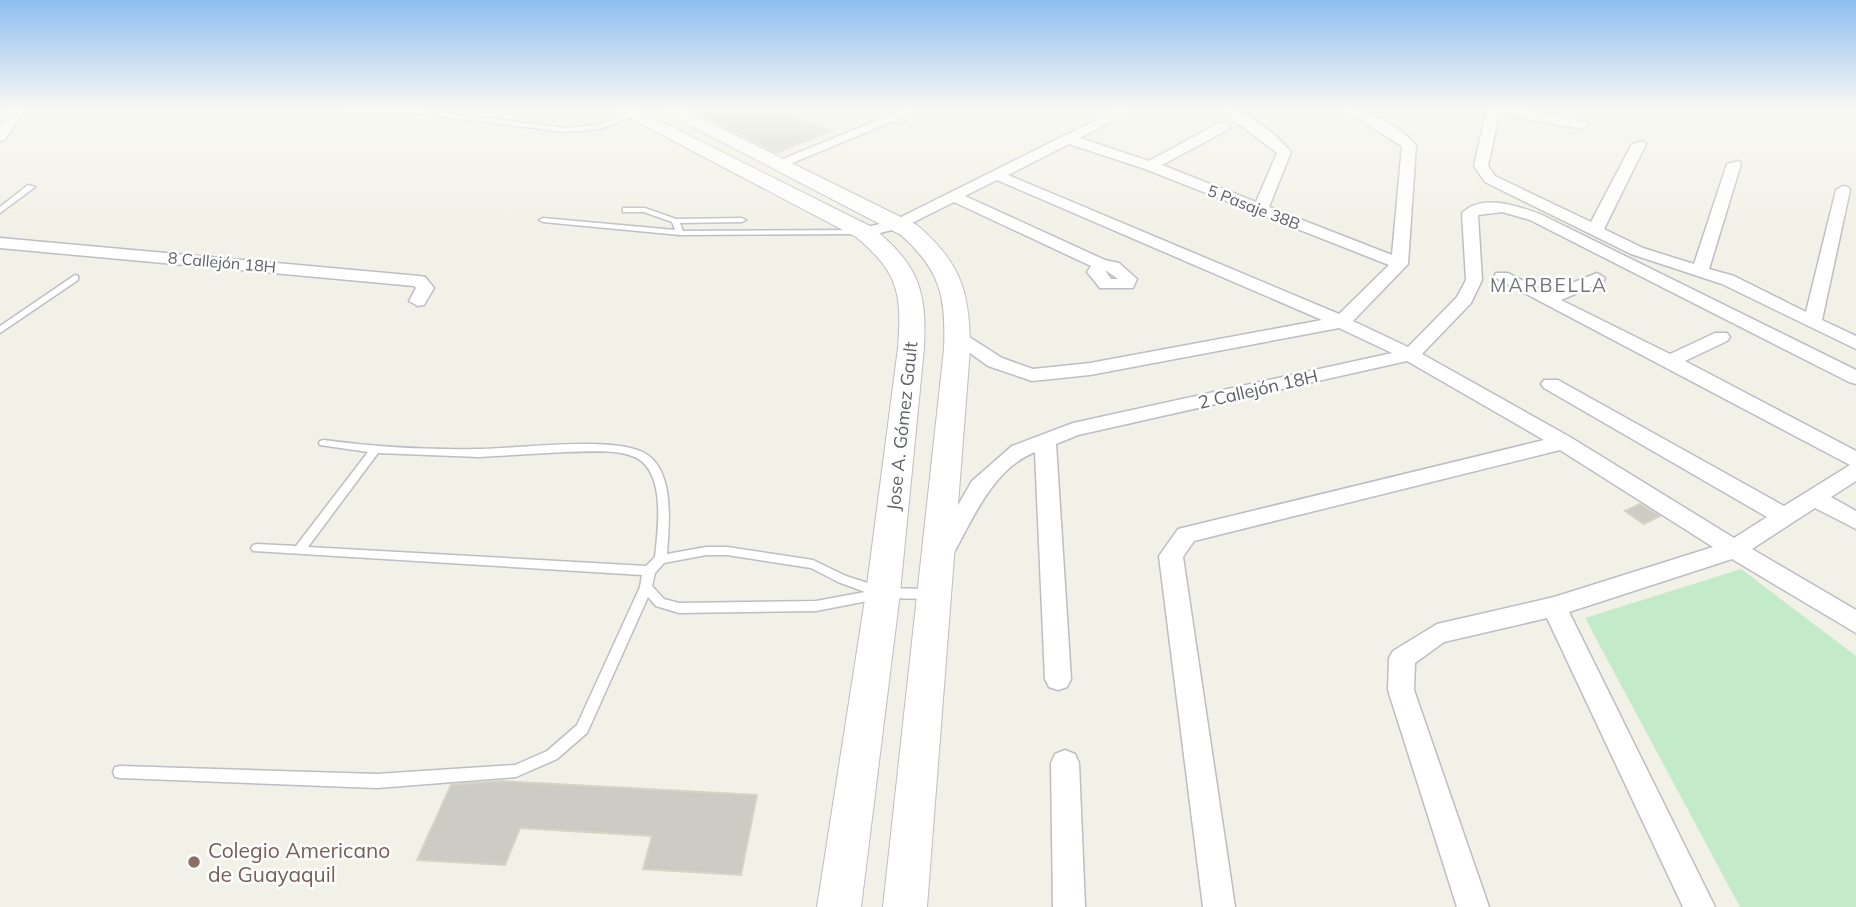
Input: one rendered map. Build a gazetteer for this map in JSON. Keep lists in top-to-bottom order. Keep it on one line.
{"streets":{"main road":["Jose A. Gómez Gault"],"street":["5 Pasaje 38B","8 Callejón 18H","2 Callejón 18H"]},"districts":["MARBELLA"],"places":["Colegio Americano de Guayaquil"]}
